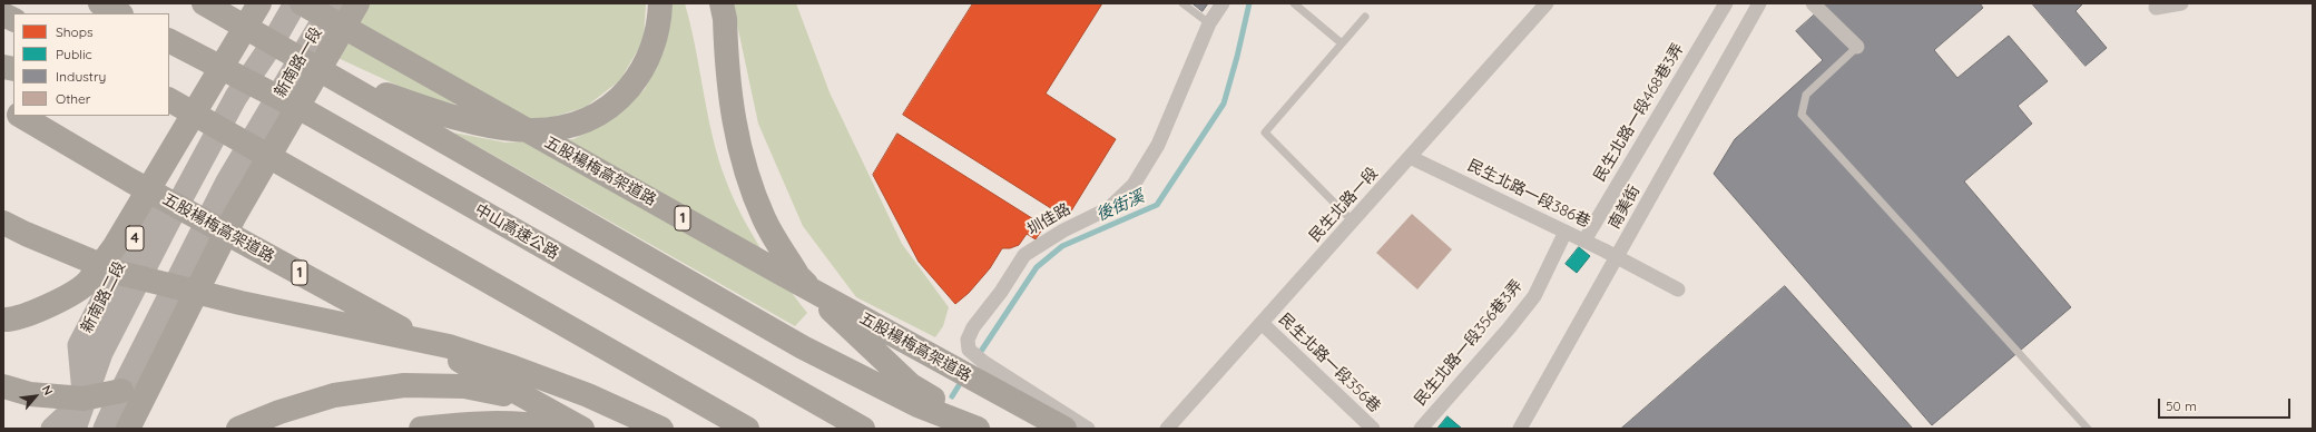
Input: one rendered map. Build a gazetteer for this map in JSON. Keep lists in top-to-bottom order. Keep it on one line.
{"streets":{"highway":["五股楊梅高架道路","1","中山高速公路"],"main road":["新南路一段","4","新南路二段"],"street":["民生北路一段468巷3弄","民生北路一段386巷","民生北路一段","南美街","圳佳路","民生北路一段356巷3弄","民生北路一段356巷"]},"crossings":[["新南路一段","4"],["新南路一段","新南路二段"],["民生北路一段468巷3弄","民生北路一段386巷"],["民生北路一段386巷","民生北路一段"],["民生北路一段386巷","南美街"],["民生北路一段386巷","民生北路一段356巷3弄"],["民生北路一段","民生北路一段356巷"],["4","新南路二段"]],"water":["後街溪"],"legend":["Shops","Public","Industry","Other"],"scale_bar":"50 m","north":"top right"}
